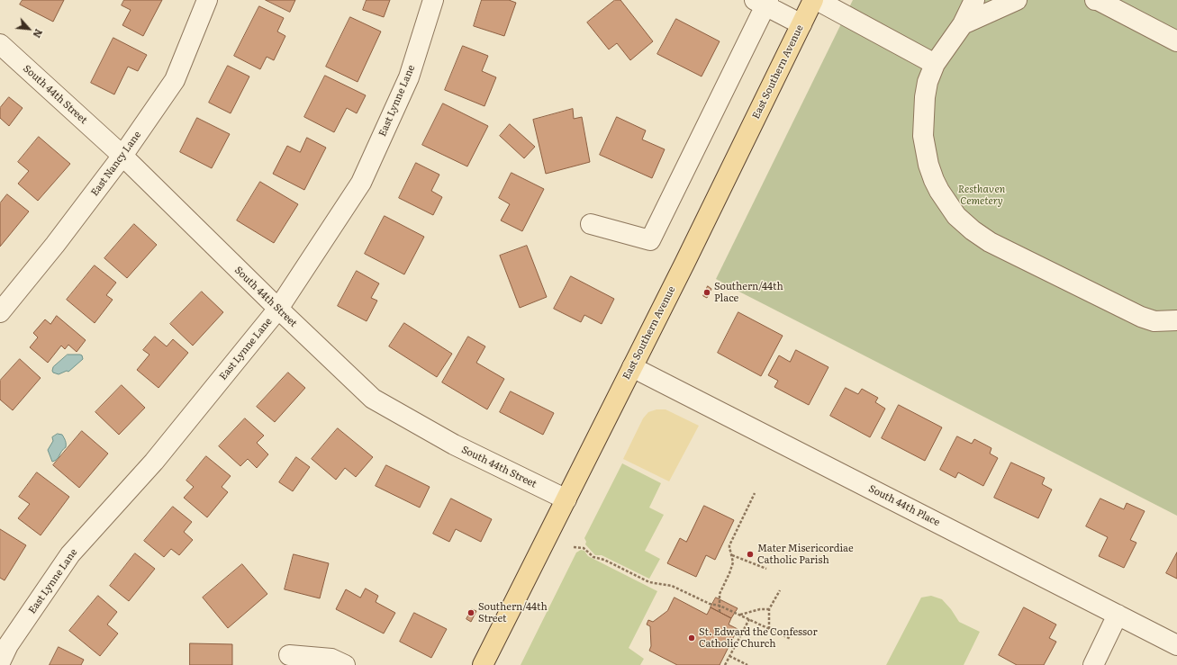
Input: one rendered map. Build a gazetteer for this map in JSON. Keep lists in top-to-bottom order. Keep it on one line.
{"streets":{"main road":["East Southern Avenue"],"street":["South 44th Street","East Lynne Lane","East Nancy Lane","South 44th Place"]},"crossings":[["East Southern Avenue","South 44th Street"],["East Southern Avenue","South 44th Place"],["South 44th Street","East Lynne Lane"],["South 44th Street","East Nancy Lane"]],"parks":["Resthaven Cemetery"],"places":["Southern/44th Place","Mater Misericordiae Catholic Parish","Southern/44th Street","St. Edward the Confessor Catholic Church"],"north":"bottom right"}
